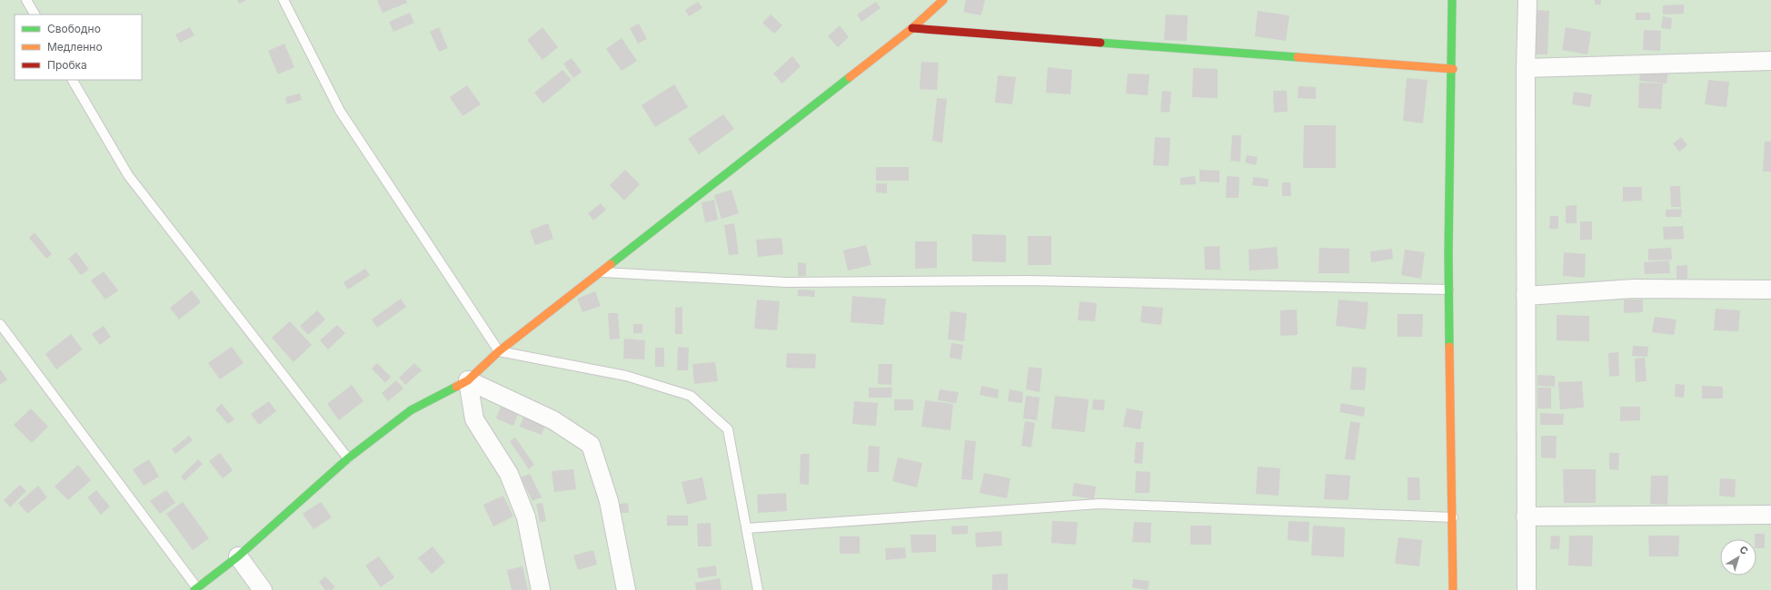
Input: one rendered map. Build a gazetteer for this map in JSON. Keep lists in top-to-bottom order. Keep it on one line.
{"legend":["Свободно","Медленно","Пробка"],"north":"top right"}
